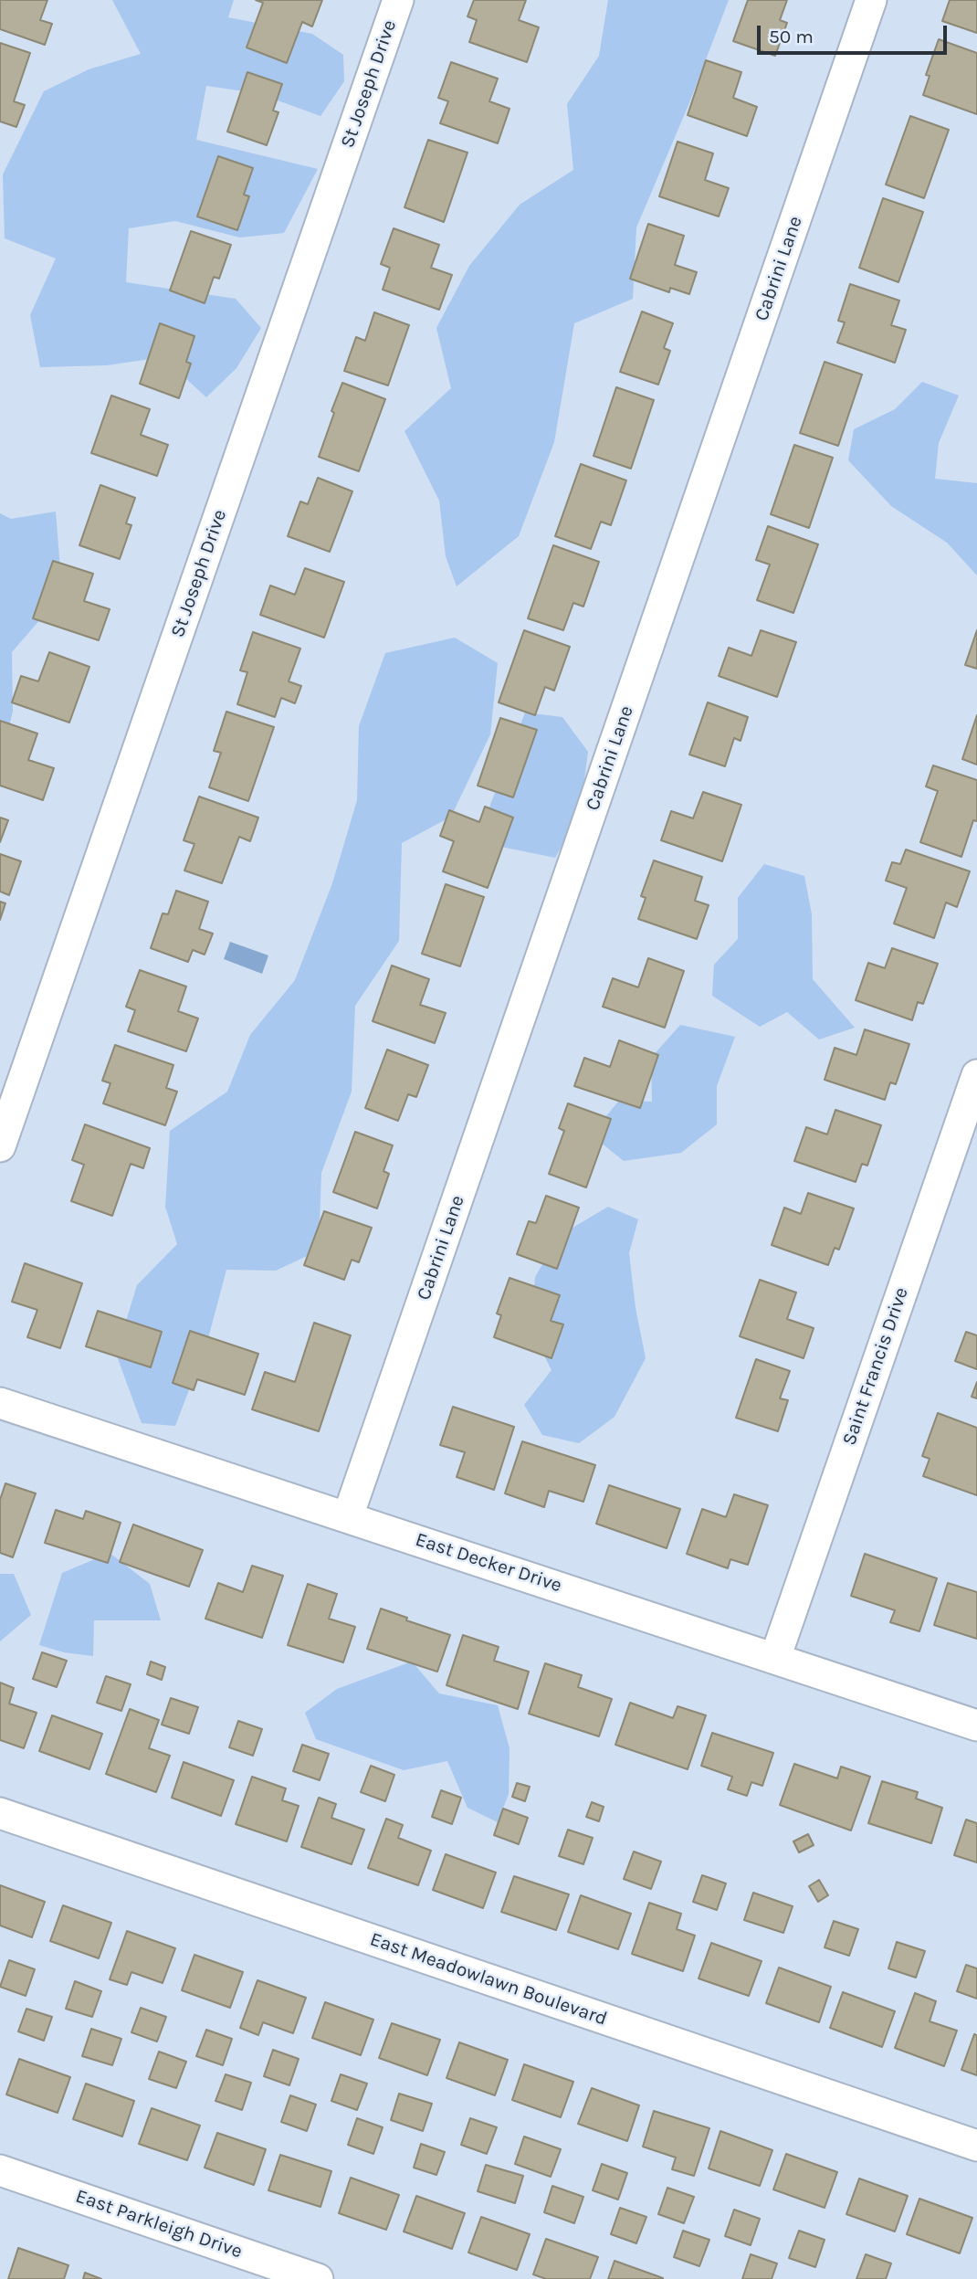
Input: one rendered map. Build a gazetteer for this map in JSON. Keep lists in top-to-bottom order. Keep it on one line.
{"streets":{"street":["St Joseph Drive","Cabrini Lane","Saint Francis Drive","East Decker Drive","East Meadowlawn Boulevard","East Parkleigh Drive"]},"crossings":[["Cabrini Lane","East Decker Drive"],["Saint Francis Drive","East Decker Drive"]],"scale_bar":"50 m"}
